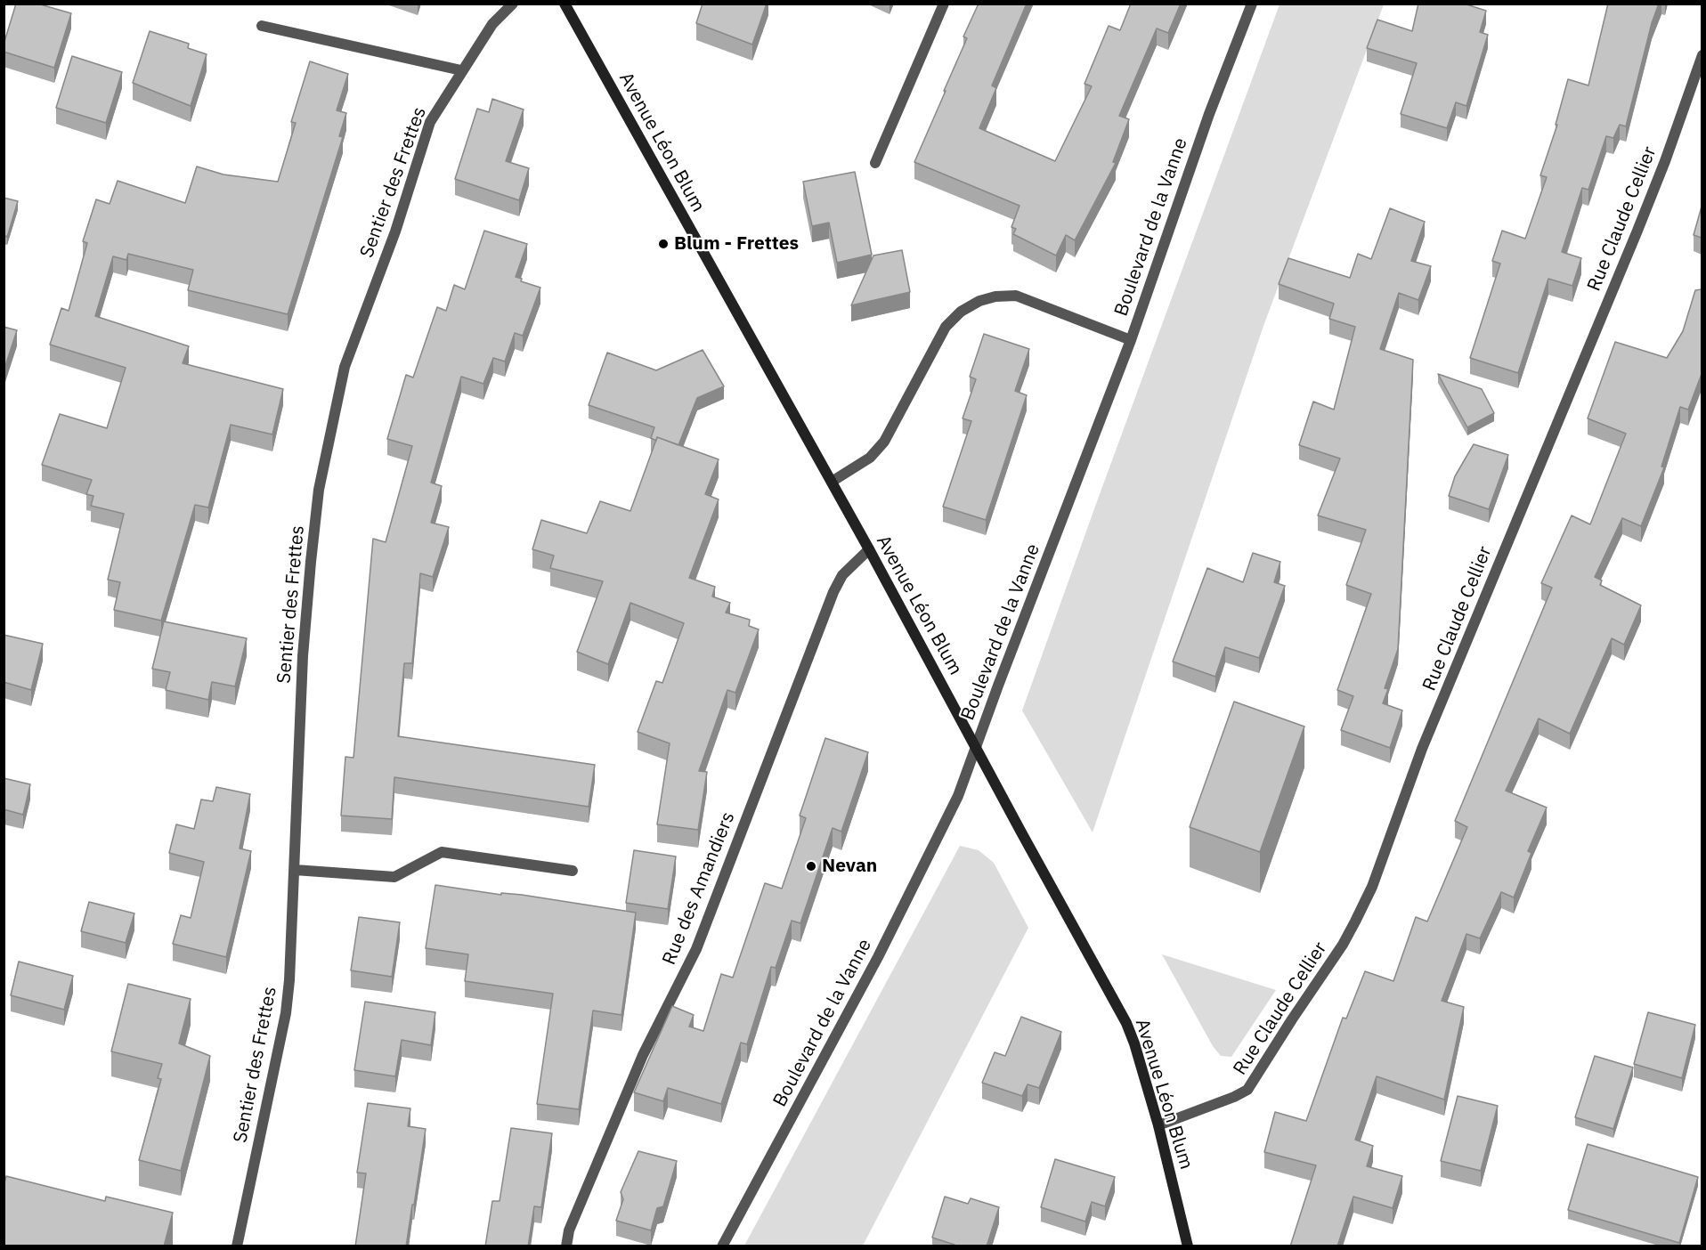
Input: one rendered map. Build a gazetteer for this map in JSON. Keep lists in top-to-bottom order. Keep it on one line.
{"streets":{"main road":["Avenue Léon Blum"],"street":["Sentier des Frettes","Rue Claude Cellier","Boulevard de la Vanne","Rue des Amandiers"]},"crossings":[["Avenue Léon Blum","Rue Claude Cellier"],["Avenue Léon Blum","Boulevard de la Vanne"],["Avenue Léon Blum","Rue des Amandiers"]],"places":["Blum - Frettes","Nevan"]}
